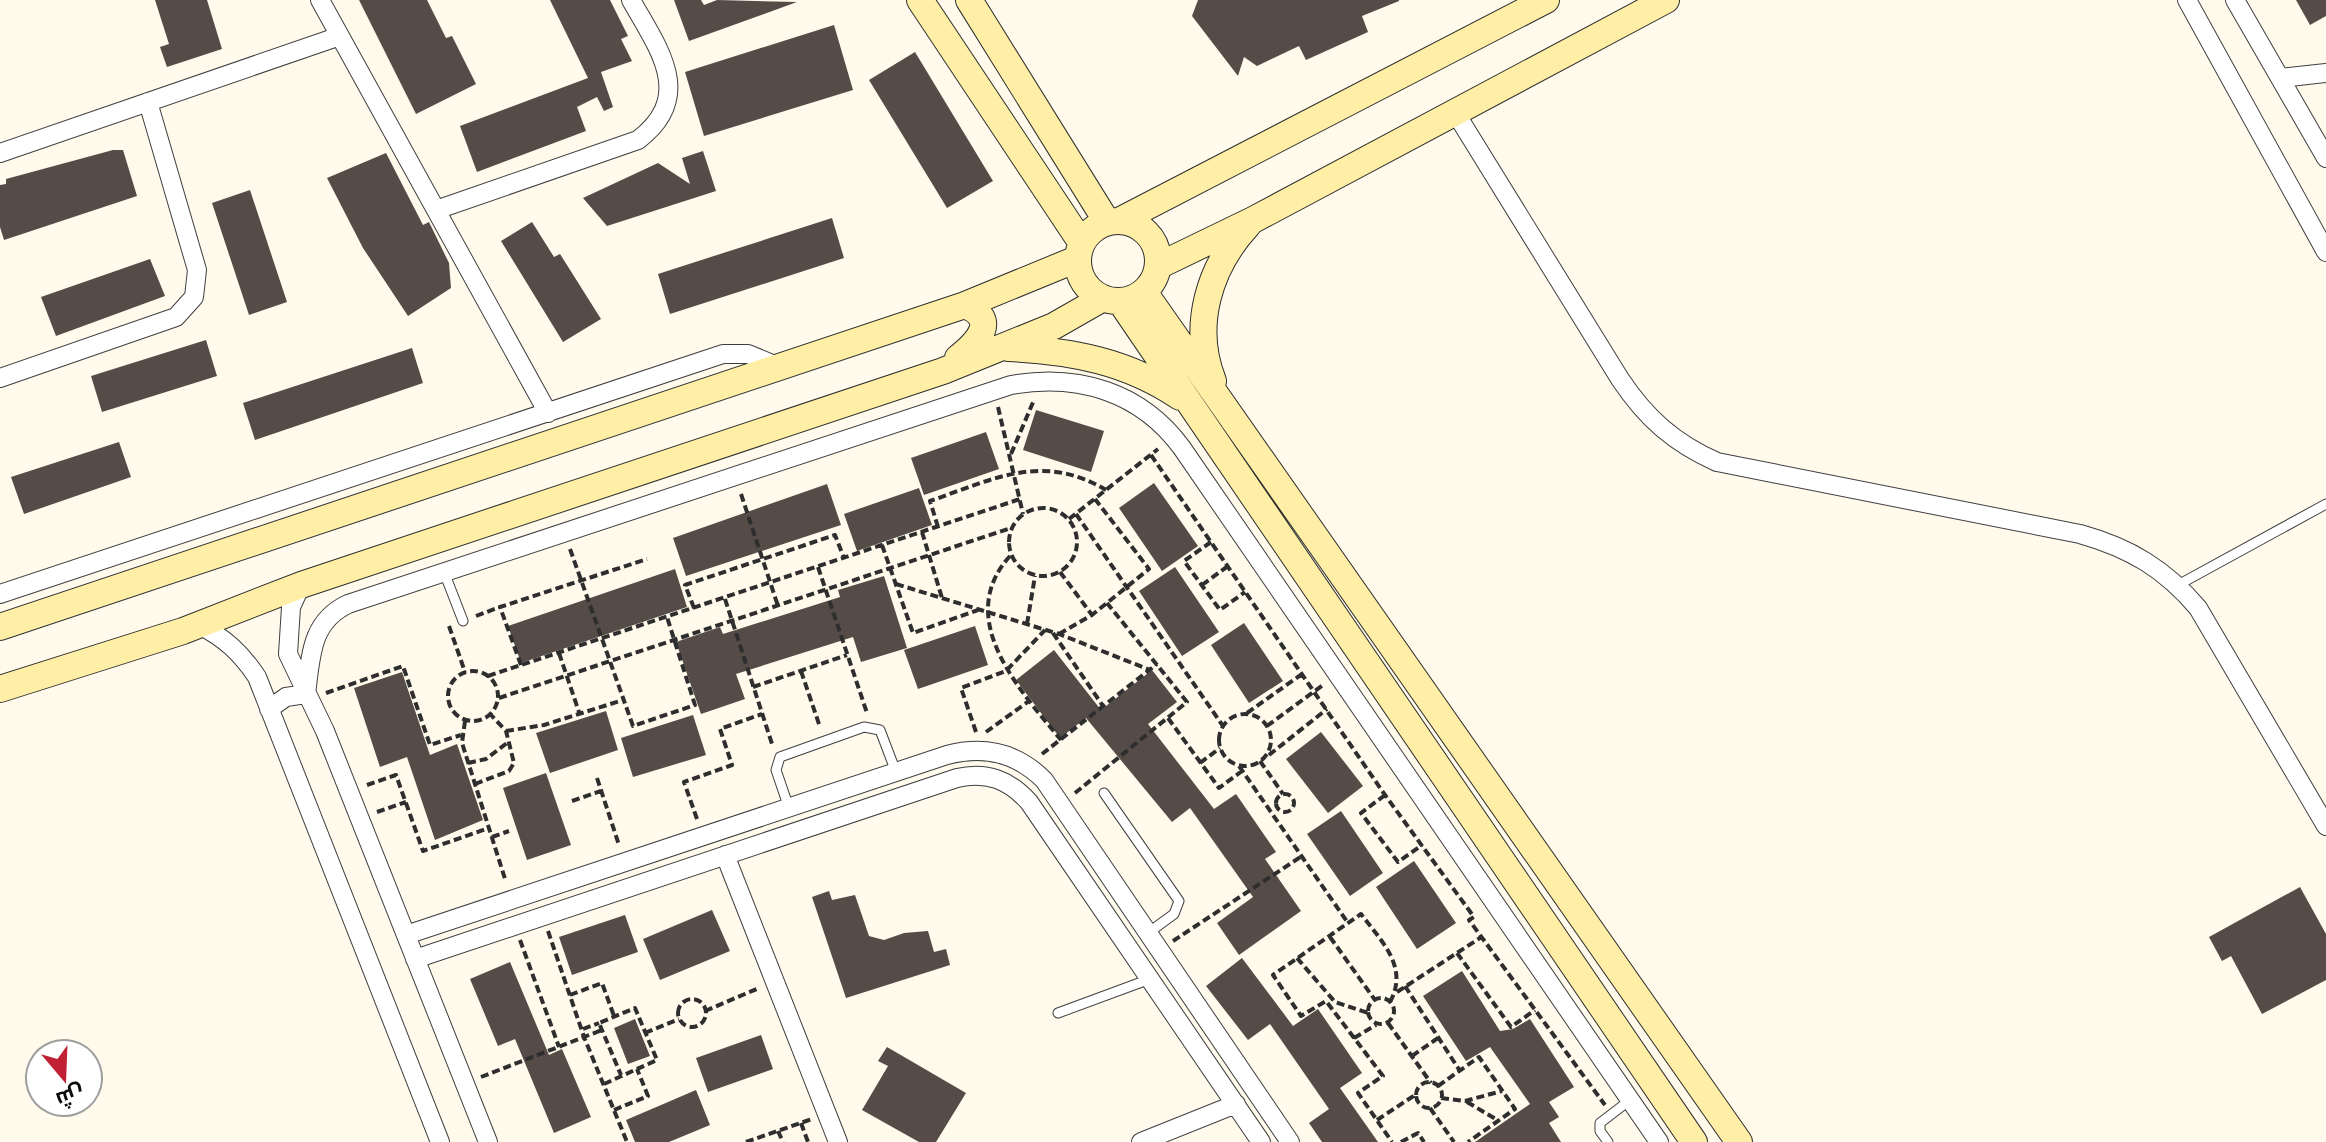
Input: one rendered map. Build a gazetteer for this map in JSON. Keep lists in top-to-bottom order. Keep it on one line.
{"north":"bottom"}
